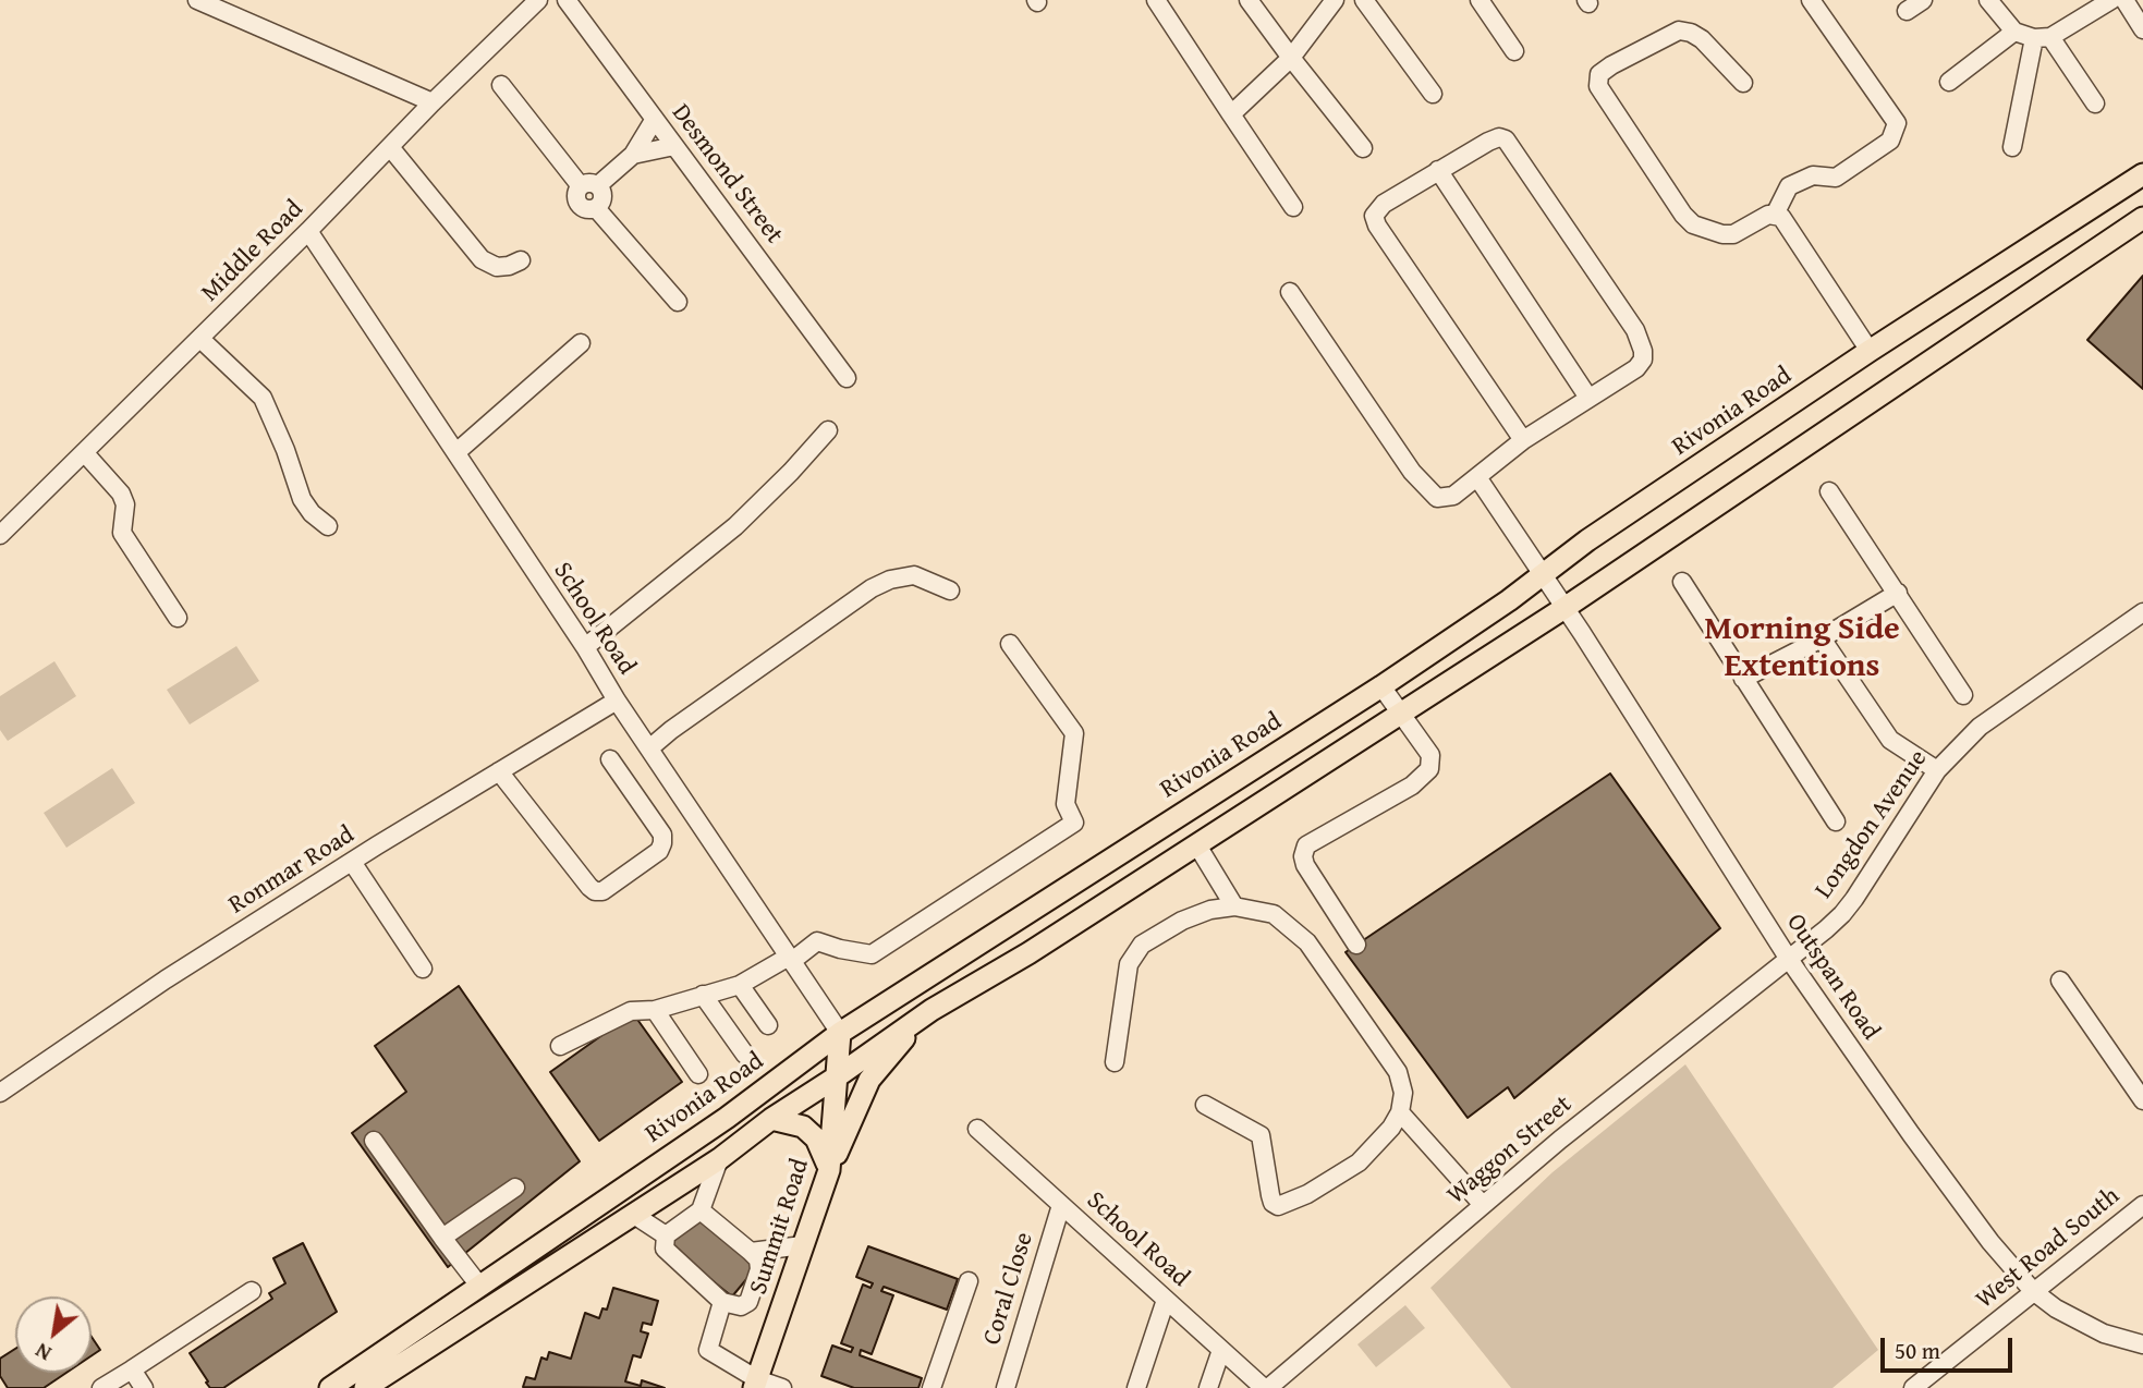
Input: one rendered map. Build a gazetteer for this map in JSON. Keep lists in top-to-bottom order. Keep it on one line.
{"streets":{"main road":["Rivonia Road","Summit Road"],"street":["Desmond Street","Middle Road","School Road","Longdon Avenue","Ronmar Road","Outspan Road","Waggon Street","West Road South","Coral Close"]},"crossings":[["Middle Road","School Road"],["Rivonia Road","School Road"],["Rivonia Road","Outspan Road"],["Rivonia Road","Summit Road"],["School Road","Ronmar Road"],["School Road","Waggon Street"],["School Road","Summit Road"],["School Road","Coral Close"],["Longdon Avenue","Outspan Road"],["Longdon Avenue","Waggon Street"],["Outspan Road","Waggon Street"],["Outspan Road","West Road South"]],"districts":["Morning Side Extentions"],"scale_bar":"50 m","north":"bottom left"}
